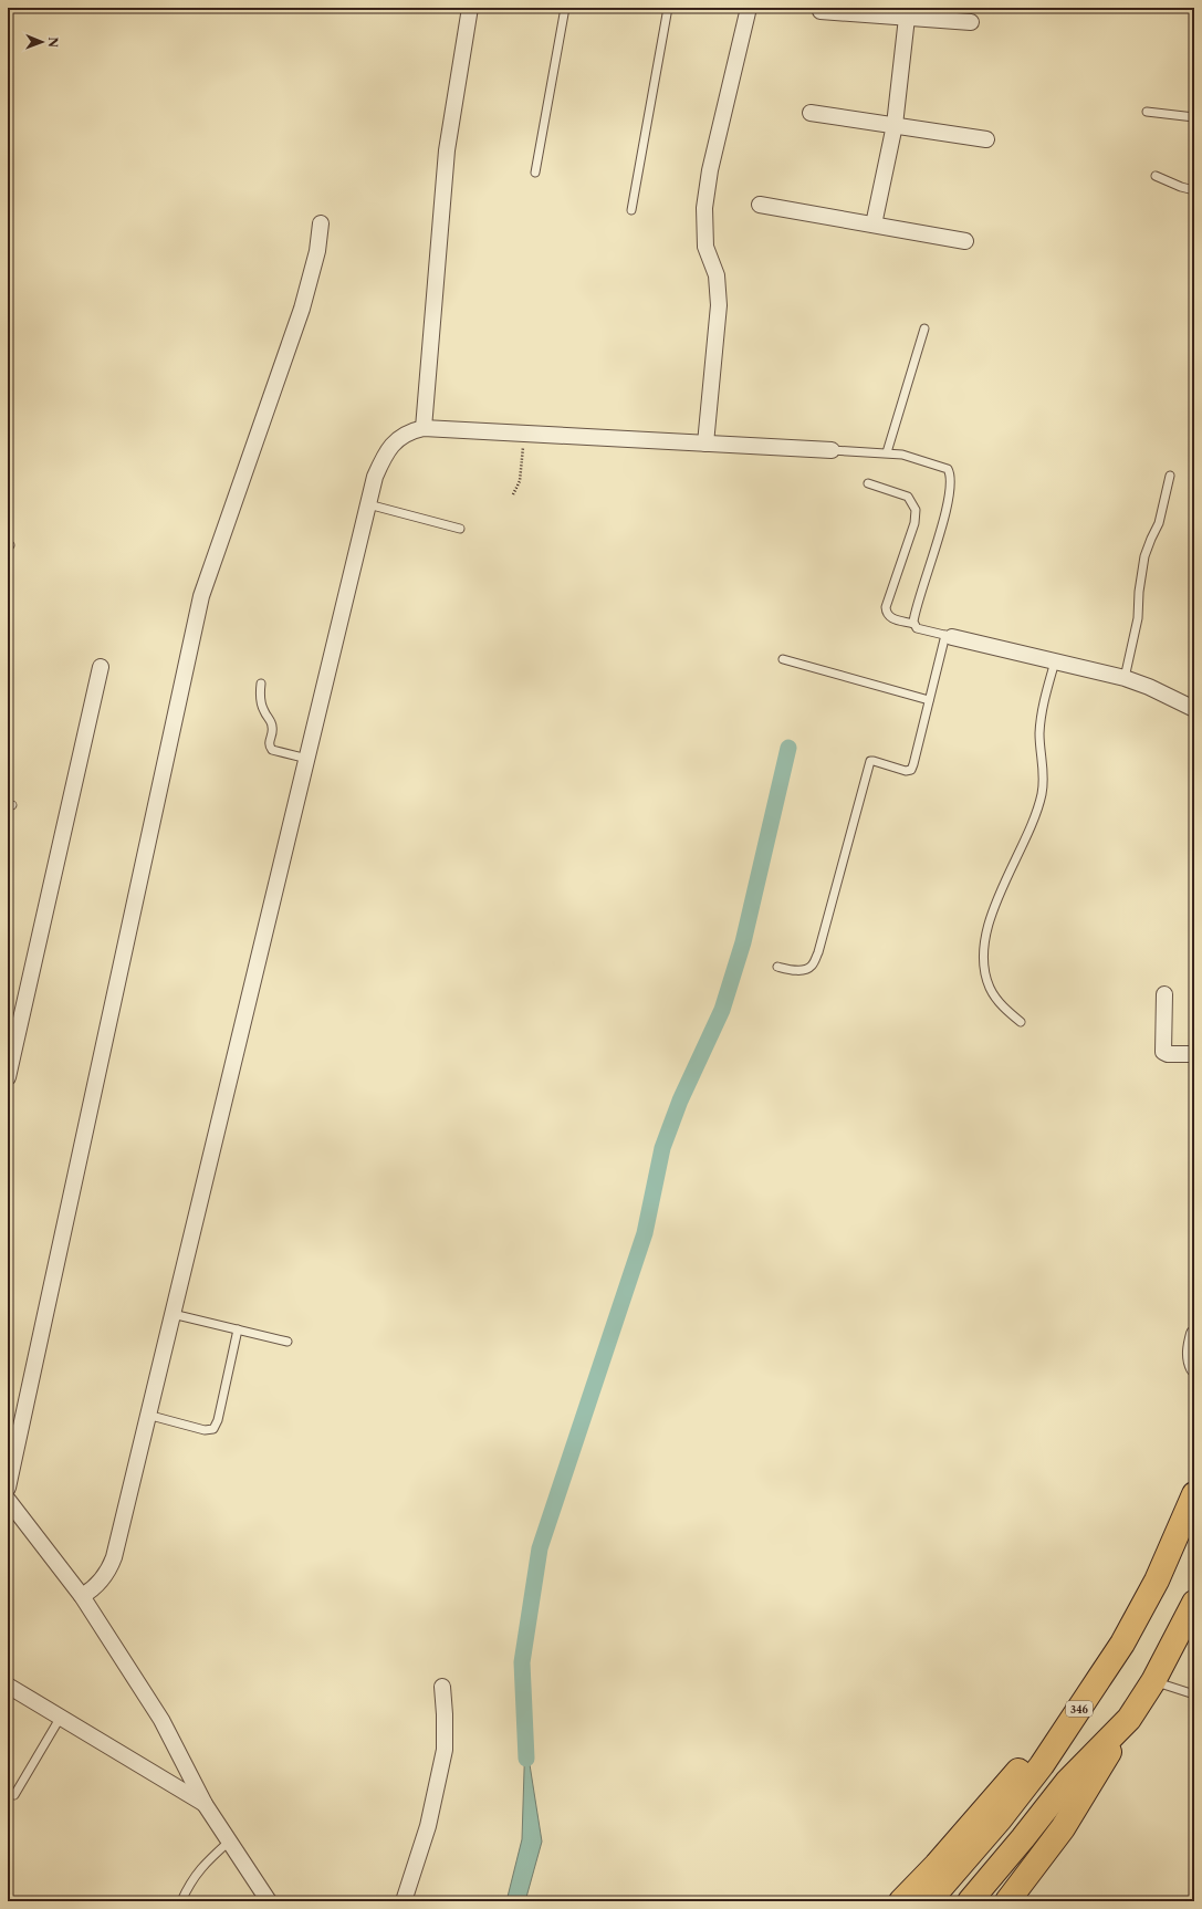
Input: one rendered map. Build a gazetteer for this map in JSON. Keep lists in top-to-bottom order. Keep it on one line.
{"streets":{"main road":["346"]},"north":"right"}
